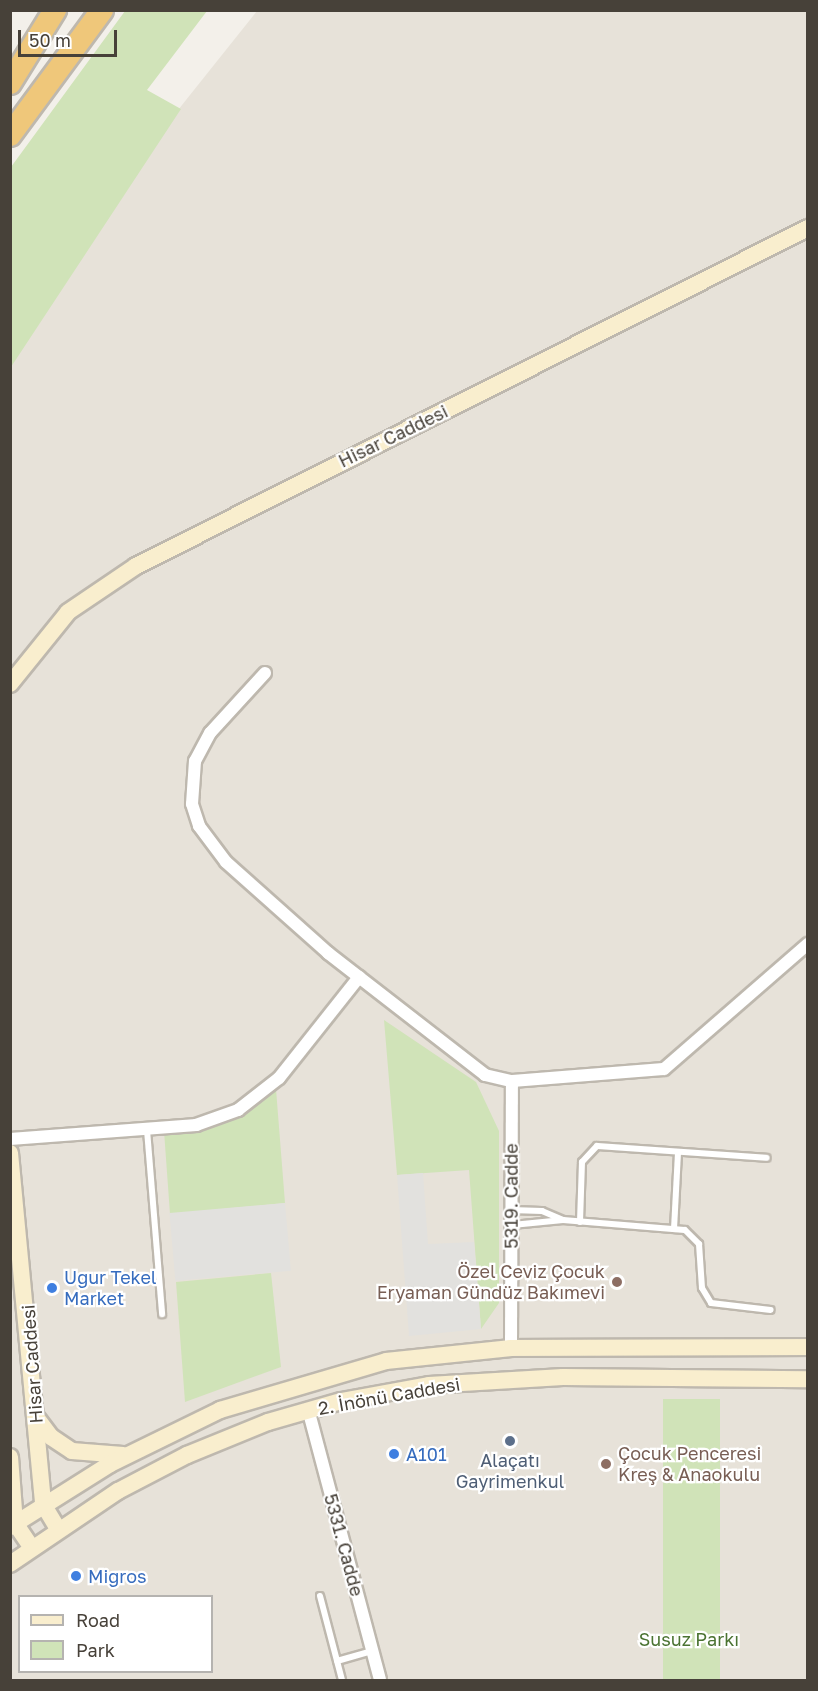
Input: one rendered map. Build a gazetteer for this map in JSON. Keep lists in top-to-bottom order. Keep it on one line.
{"streets":{"main road":["Hisar Caddesi","2. İnönü Caddesi"],"street":["5319. Cadde","5331. Cadde"]},"crossings":[["Hisar Caddesi","2. İnönü Caddesi"],["5319. Cadde","2. İnönü Caddesi"],["2. İnönü Caddesi","5331. Cadde"]],"parks":["Susuz Parkı"],"places":["Özel Ceviz Çocuk Eryaman Gündüz Bakımevi","Uğur Tekel Market","Alaçatı Gayrimenkul","A101","Çocuk Penceresi Kreş & Anaokulu","Migros"],"legend":["Road","Park"],"scale_bar":"50 m"}
